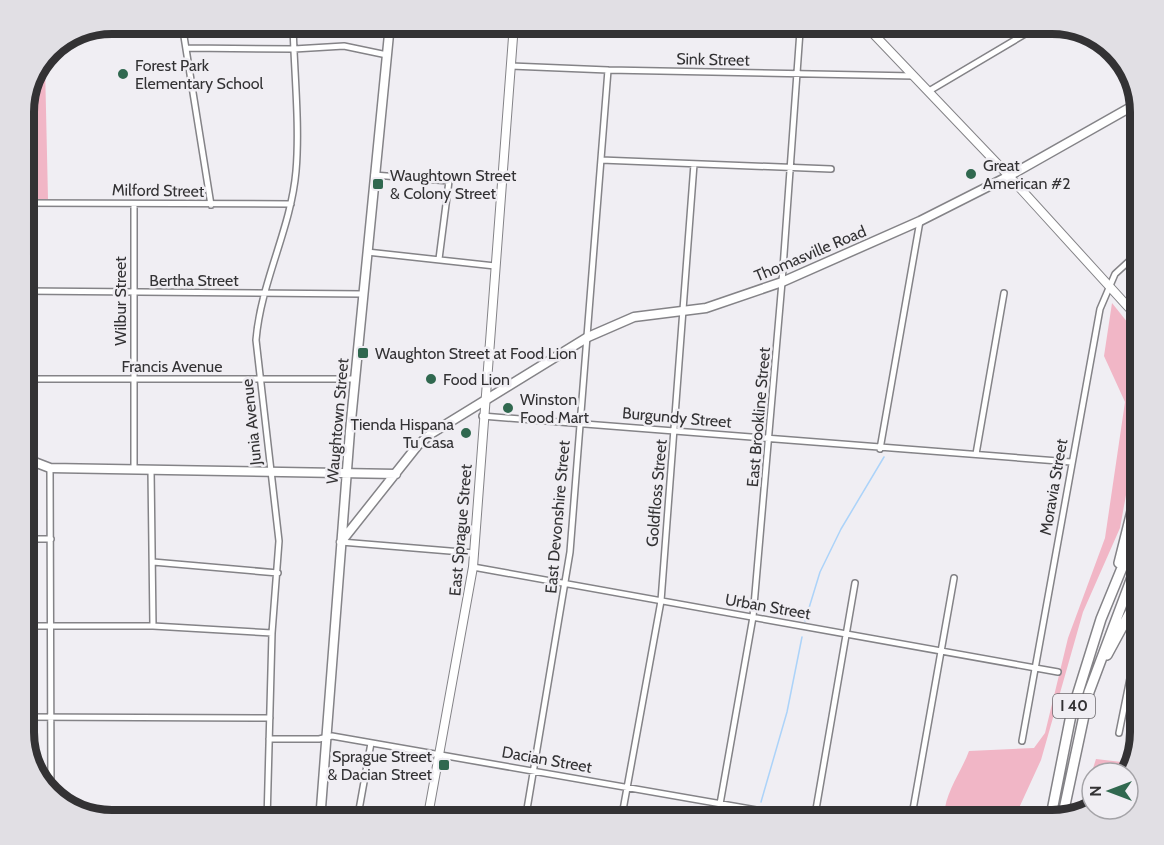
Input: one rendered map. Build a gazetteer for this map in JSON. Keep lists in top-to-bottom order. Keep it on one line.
{"streets":{"highway":["I 40"],"main road":["Thomasville Road","Waughtown Street"],"street":["Sink Street","Milford Street","Bertha Street","Wilbur Street","Francis Avenue","Burgundy Street","East Brookline Street","Junia Avenue","Moravia Street","Goldfloss Street","East Devonshire Street","East Sprague Street","Urban Street","Dacian Street"]},"crossings":[["Sink Street","East Brookline Street"],["Sink Street","East Devonshire Street"],["Sink Street","East Sprague Street"],["Milford Street","Wilbur Street"],["Milford Street","Junia Avenue"],["Thomasville Road","East Brookline Street"],["Thomasville Road","Waughtown Street"],["Thomasville Road","Goldfloss Street"],["Thomasville Road","East Devonshire Street"],["Thomasville Road","East Sprague Street"],["Bertha Street","Wilbur Street"],["Bertha Street","Waughtown Street"],["Bertha Street","Junia Avenue"],["Wilbur Street","Francis Avenue"],["Francis Avenue","Waughtown Street"],["Francis Avenue","Junia Avenue"],["Burgundy Street","East Brookline Street"],["Burgundy Street","Moravia Street"],["Burgundy Street","Goldfloss Street"],["Burgundy Street","East Devonshire Street"],["Burgundy Street","East Sprague Street"],["East Brookline Street","Urban Street"],["East Brookline Street","Dacian Street"],["Waughtown Street","Dacian Street"],["Junia Avenue","Dacian Street"],["Moravia Street","Urban Street"],["Goldfloss Street","Urban Street"],["Goldfloss Street","Dacian Street"],["East Devonshire Street","Urban Street"],["East Devonshire Street","Dacian Street"],["East Sprague Street","Urban Street"],["East Sprague Street","Dacian Street"]],"places":{"other":["Forest Park Elementary School","Great American #2","Food Lion","Winston Food Mart","Tienda Hispana Tu Casa"],"transit":["Waughtown Street & Colony Street","Waughton Street at Food Lion","Sprague Street & Dacian Street"]},"north":"left"}
